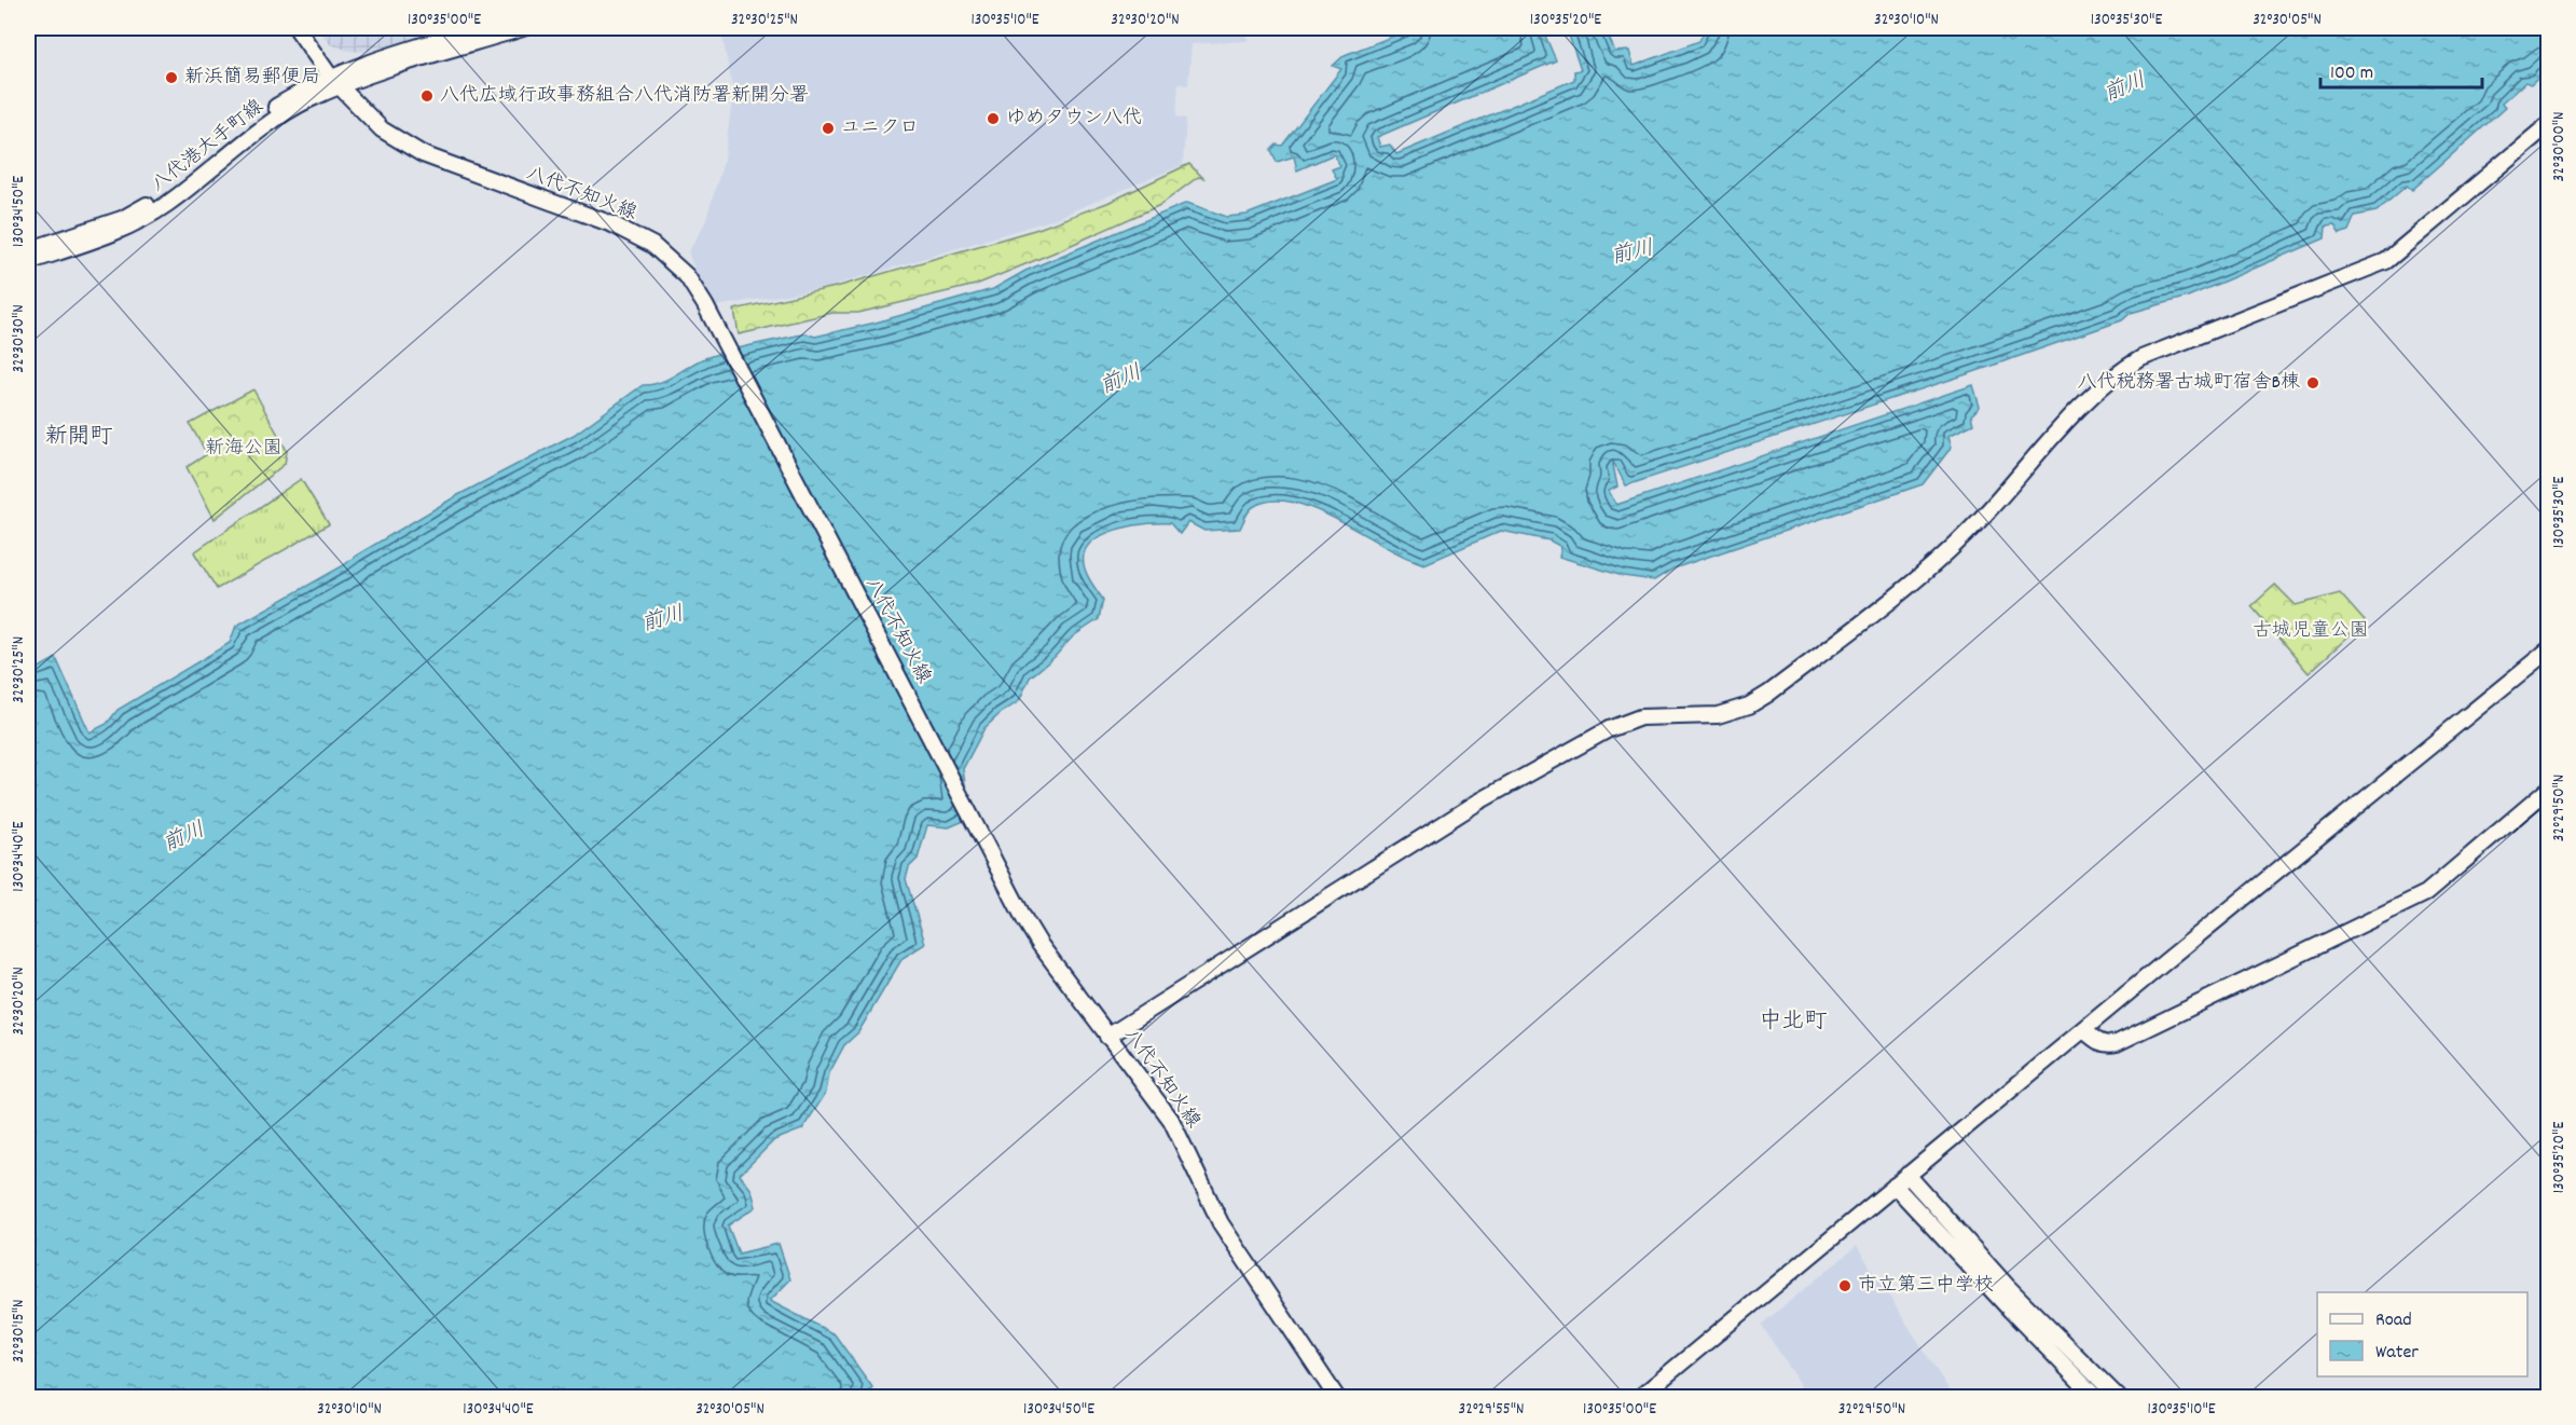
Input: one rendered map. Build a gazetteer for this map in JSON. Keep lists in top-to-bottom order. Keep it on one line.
{"streets":{"street":["八代港大手町線","八代不知火線"]},"crossings":[["八代港大手町線","八代不知火線"]],"districts":["新開町","中北町"],"water":["前川"],"parks":["新海公園","古城児童公園"],"places":["新浜簡易郵便局","八代広域行政事務組合八代消防署新開分署","ゆめタウン八代","ユニクロ","八代税務署古城町宿舎B棟","市立第三中学校"],"legend":["Road","Water"],"scale_bar":"100 m","coordinates":["130°35'00\"E","32°30'25\"N","130°35'10\"E","32°30'20\"N","130°35'20\"E","32°30'10\"N","130°35'30\"E","32°30'05\"N","32°30'00\"N","130°34'50\"E","32°30'30\"N","32°29'50\"N","130°34'40\"E","32°30'15\"N","32°29'55\"N"]}
